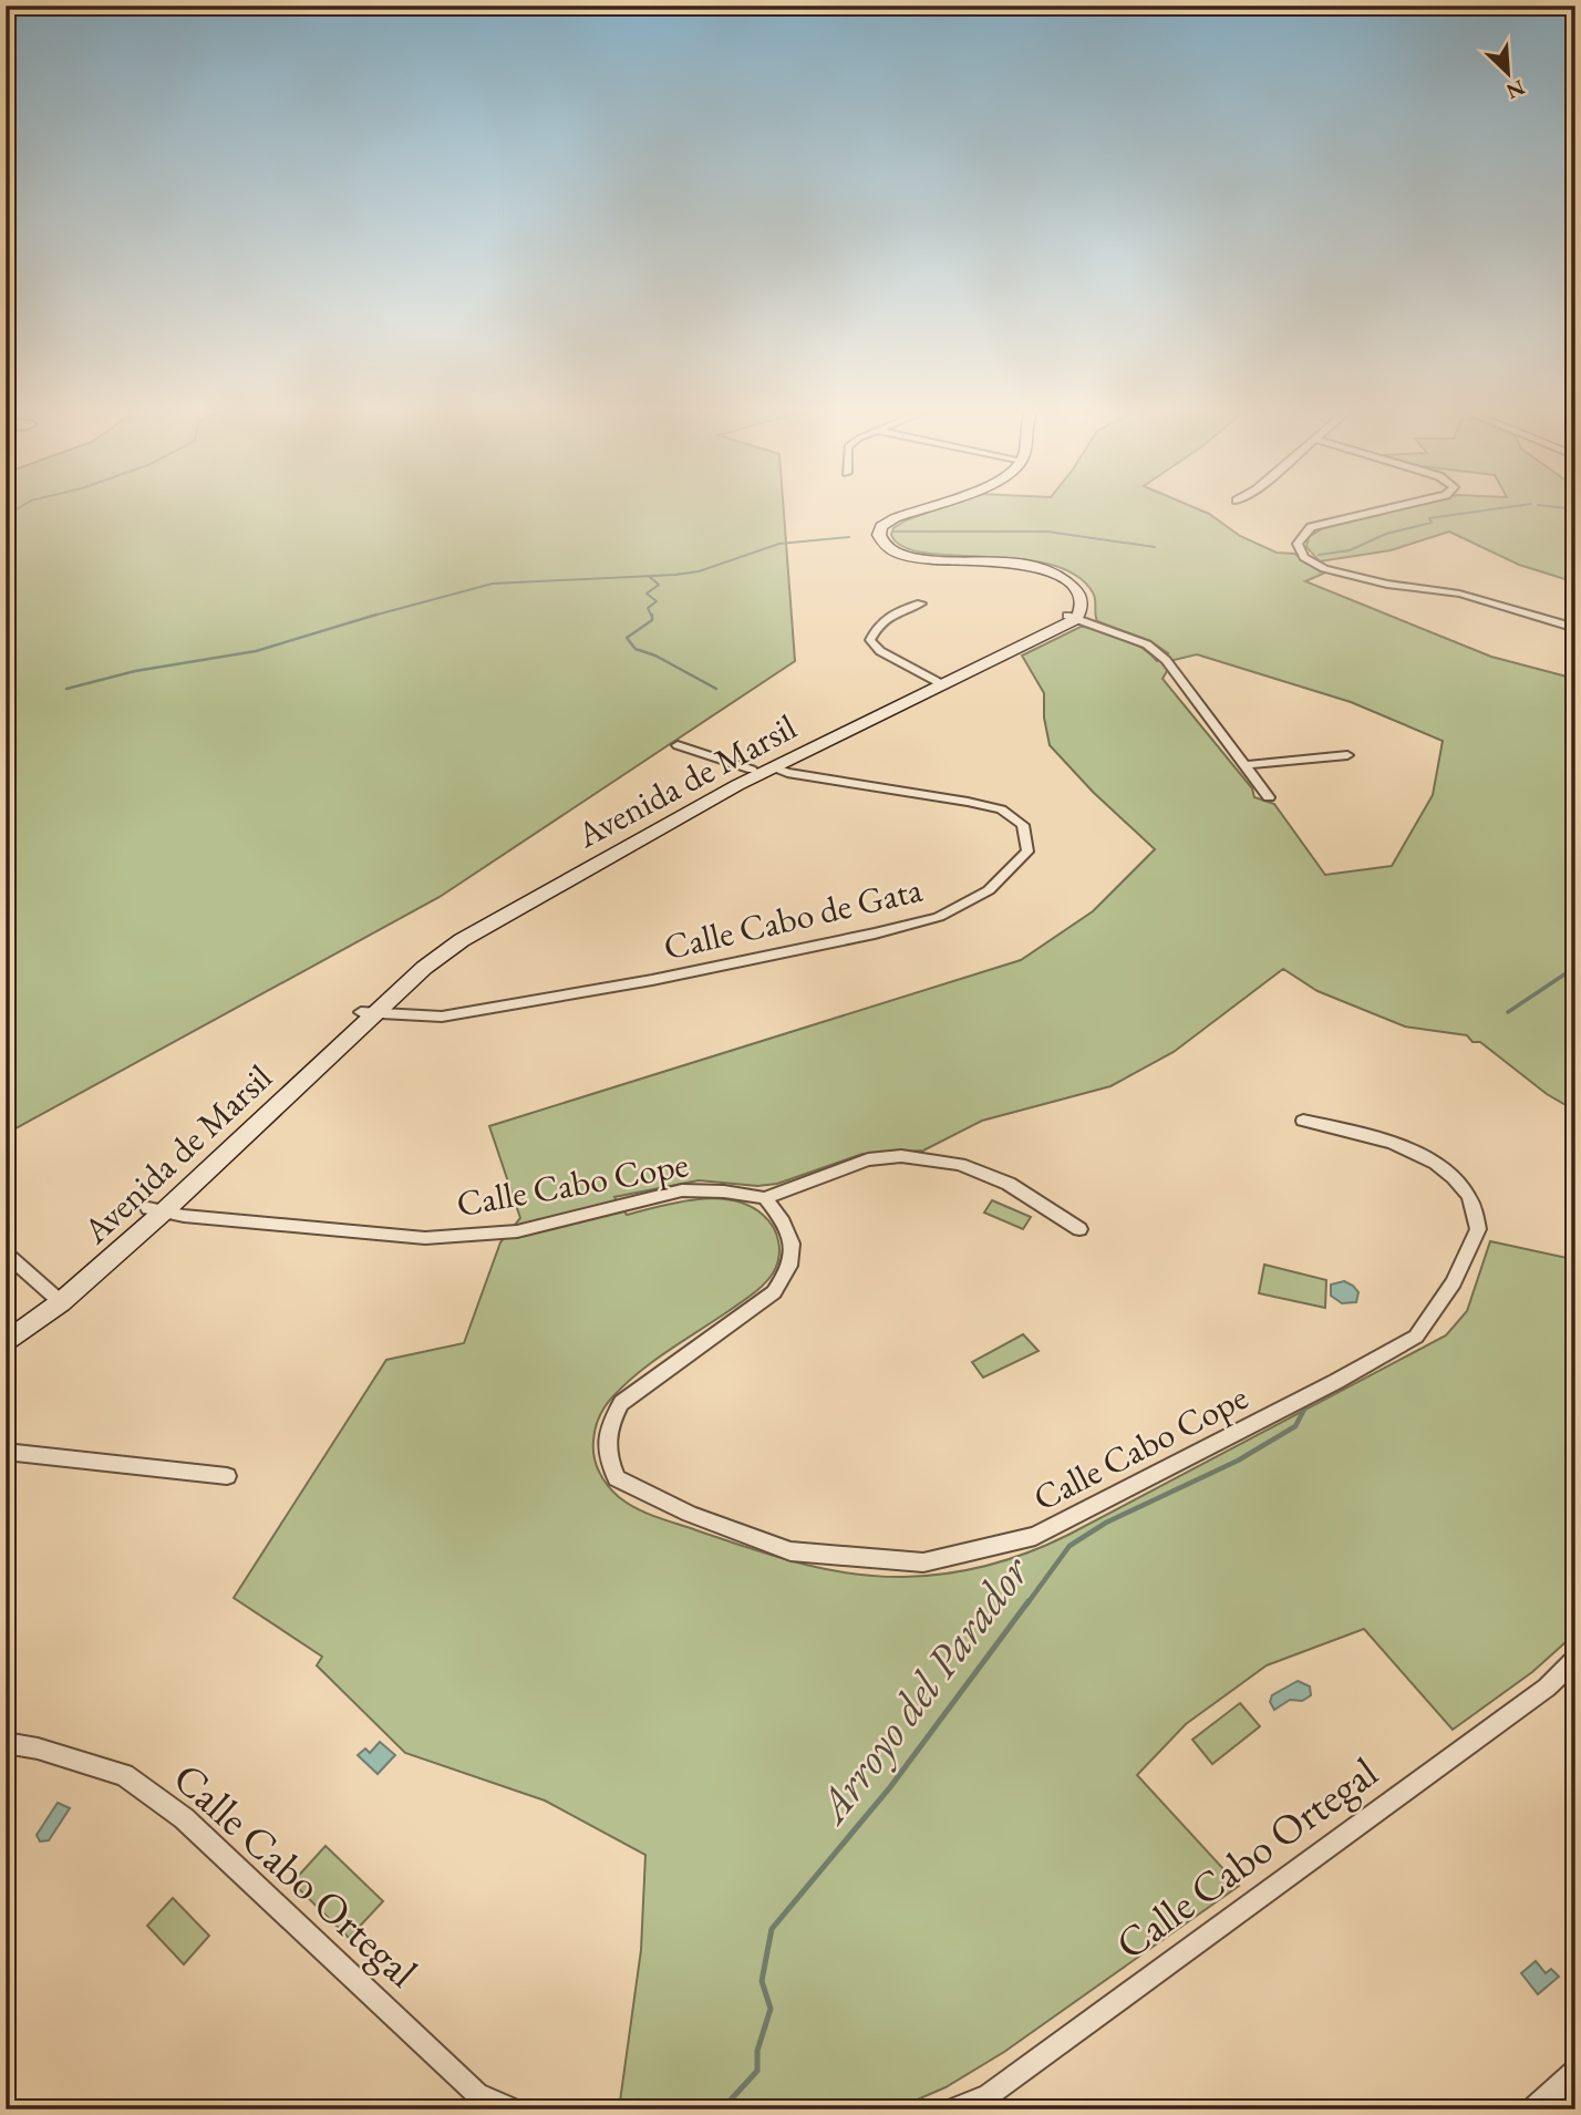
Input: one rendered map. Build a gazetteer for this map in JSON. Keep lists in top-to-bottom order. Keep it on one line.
{"streets":{"street":["Avenida de Marsil","Calle Cabo de Gata","Calle Cabo Cope","Calle Cabo Ortegal"]},"crossings":[["Avenida de Marsil","Calle Cabo de Gata"],["Avenida de Marsil","Calle Cabo Cope"]],"water":["Arroyo del Parador"],"north":"bottom right"}
